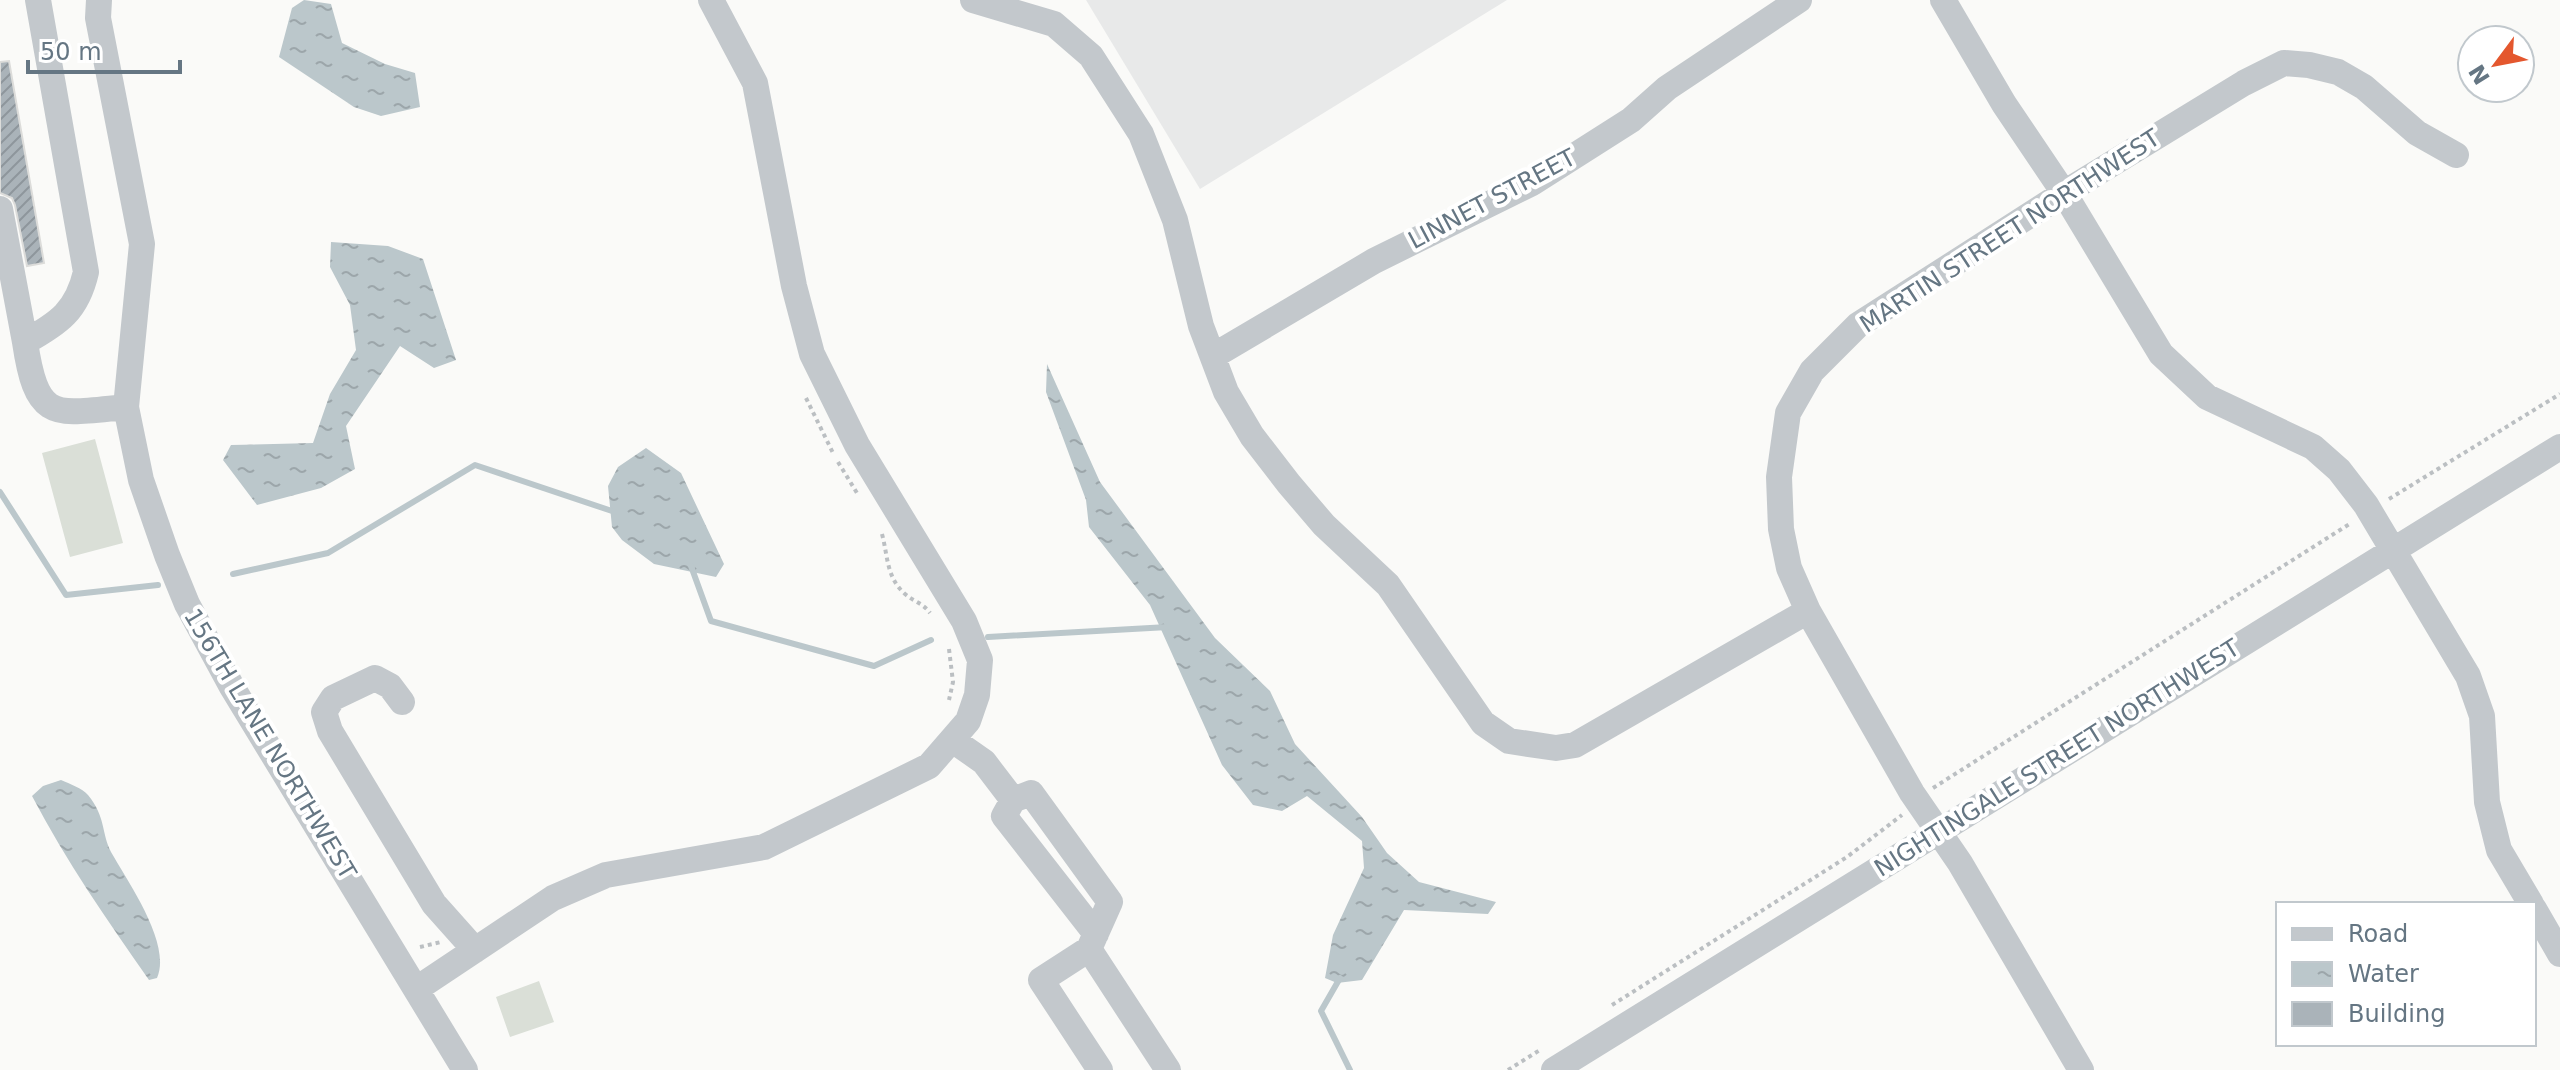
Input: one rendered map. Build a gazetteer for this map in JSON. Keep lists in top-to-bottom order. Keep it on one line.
{"streets":{"street":["LINNET STREET","MARTIN STREET NORTHWEST","156TH LANE NORTHWEST","NIGHTINGALE STREET NORTHWEST"]},"crossings":[["MARTIN STREET NORTHWEST","NIGHTINGALE STREET NORTHWEST"]],"legend":["Road","Water","Building"],"scale_bar":"50 m","north":"bottom left"}
